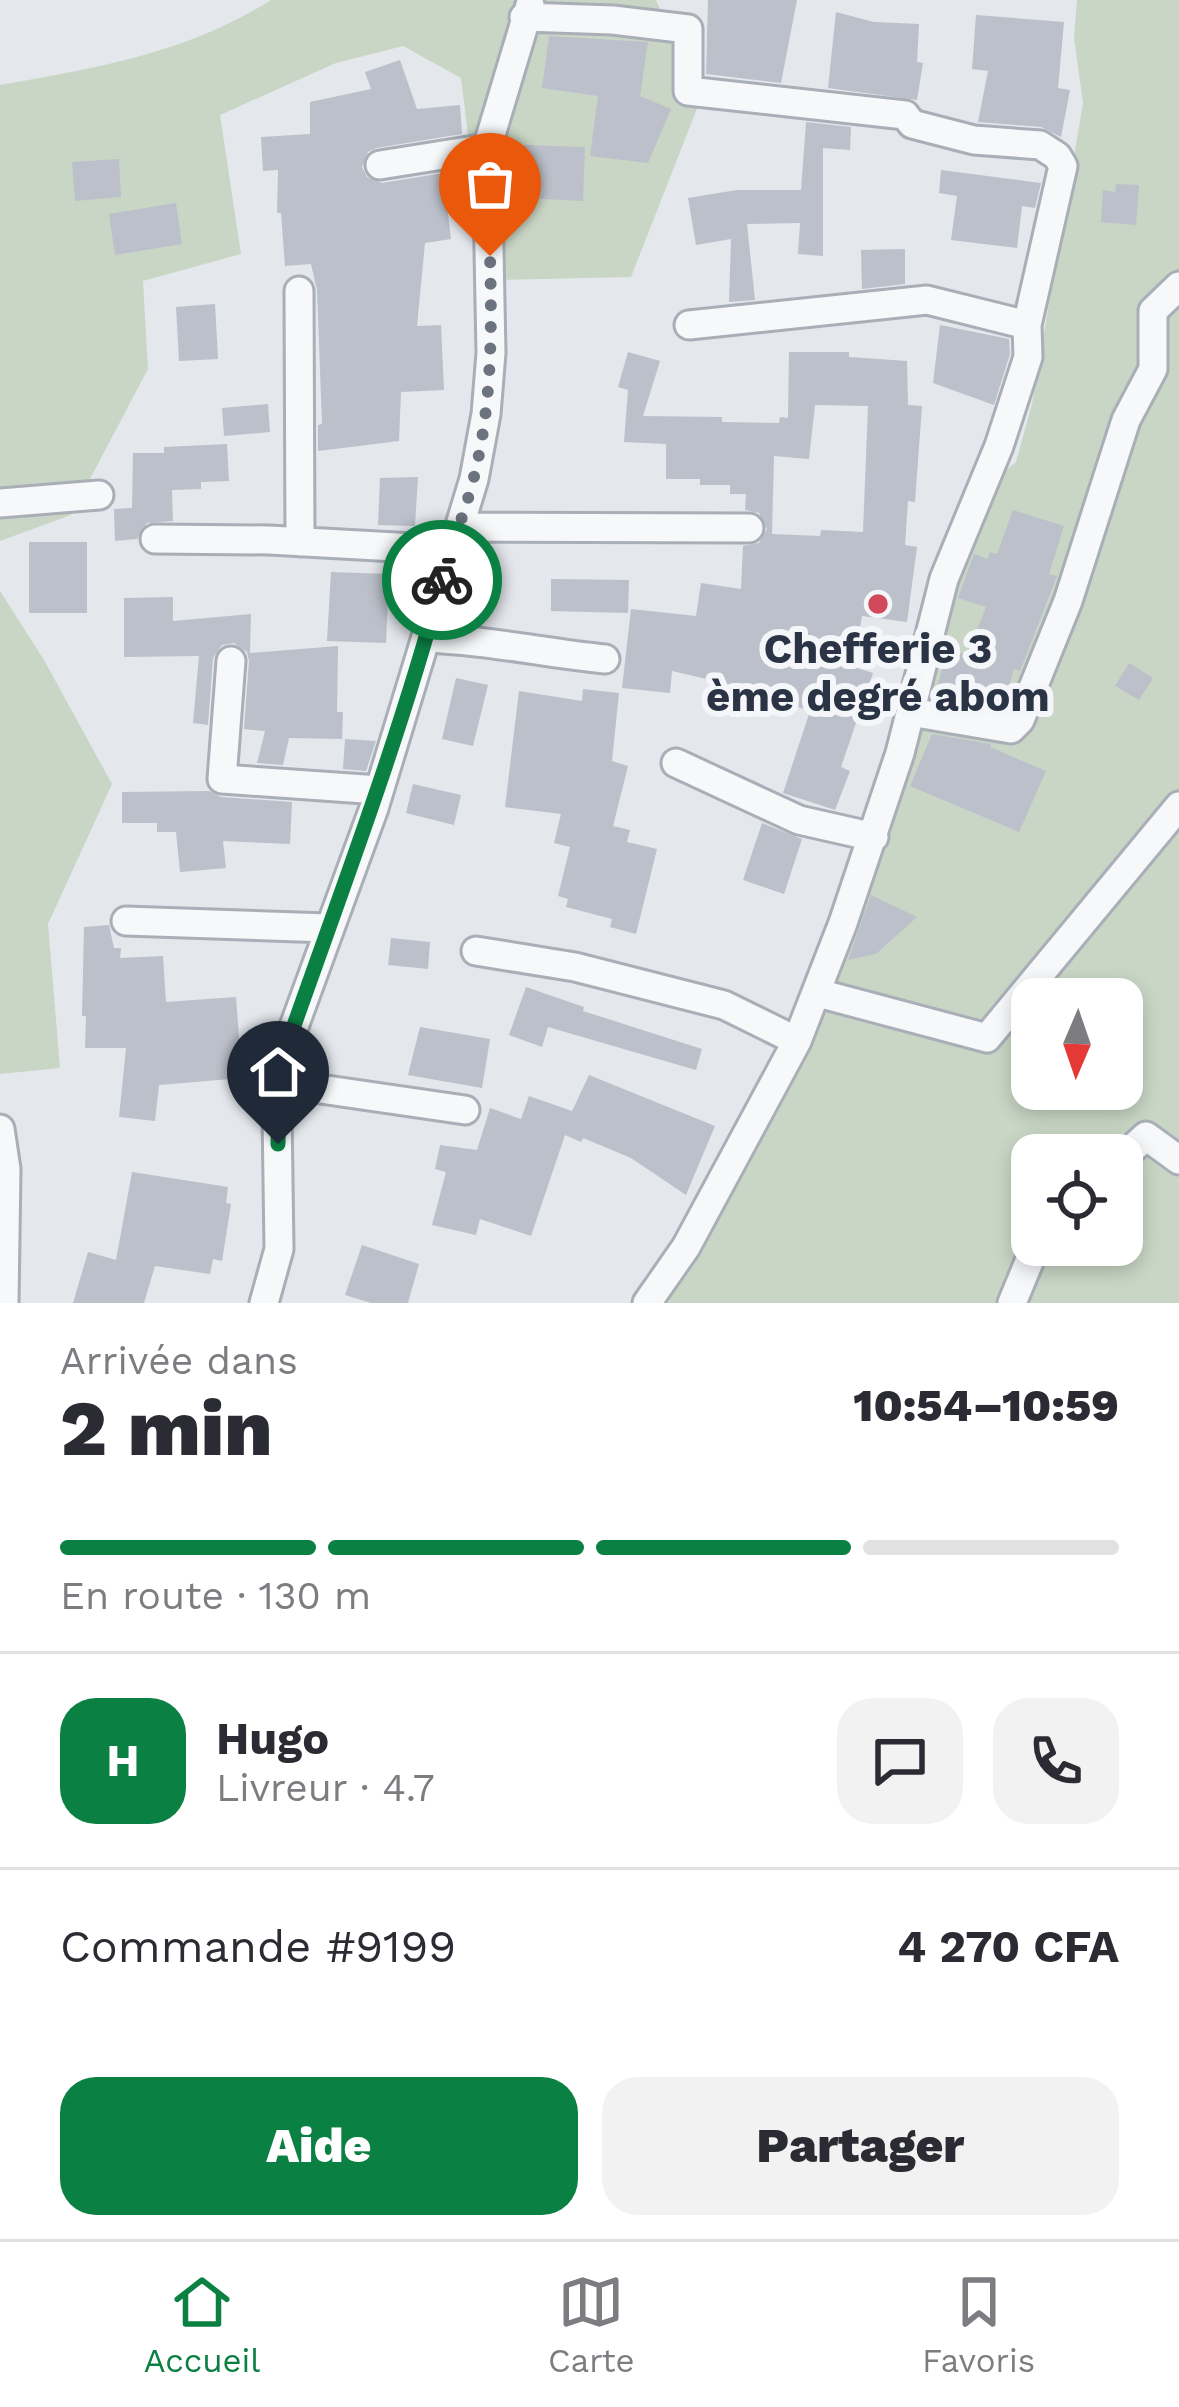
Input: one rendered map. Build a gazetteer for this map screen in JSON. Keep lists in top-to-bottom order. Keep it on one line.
{"places":["Chefferie 3 ème degré abom"],"north":"bottom","page":{"heading":["2 min","Arrivée dans","10:54–10:59"],"panel":["Hugo","Livreur · 4.7","Commande #9199","4 270 CFA"],"bar":"En route · 130 m","round":"H","buttons":["Aide","Partager"],"tabs":["Accueil","Carte","Favoris"]}}
